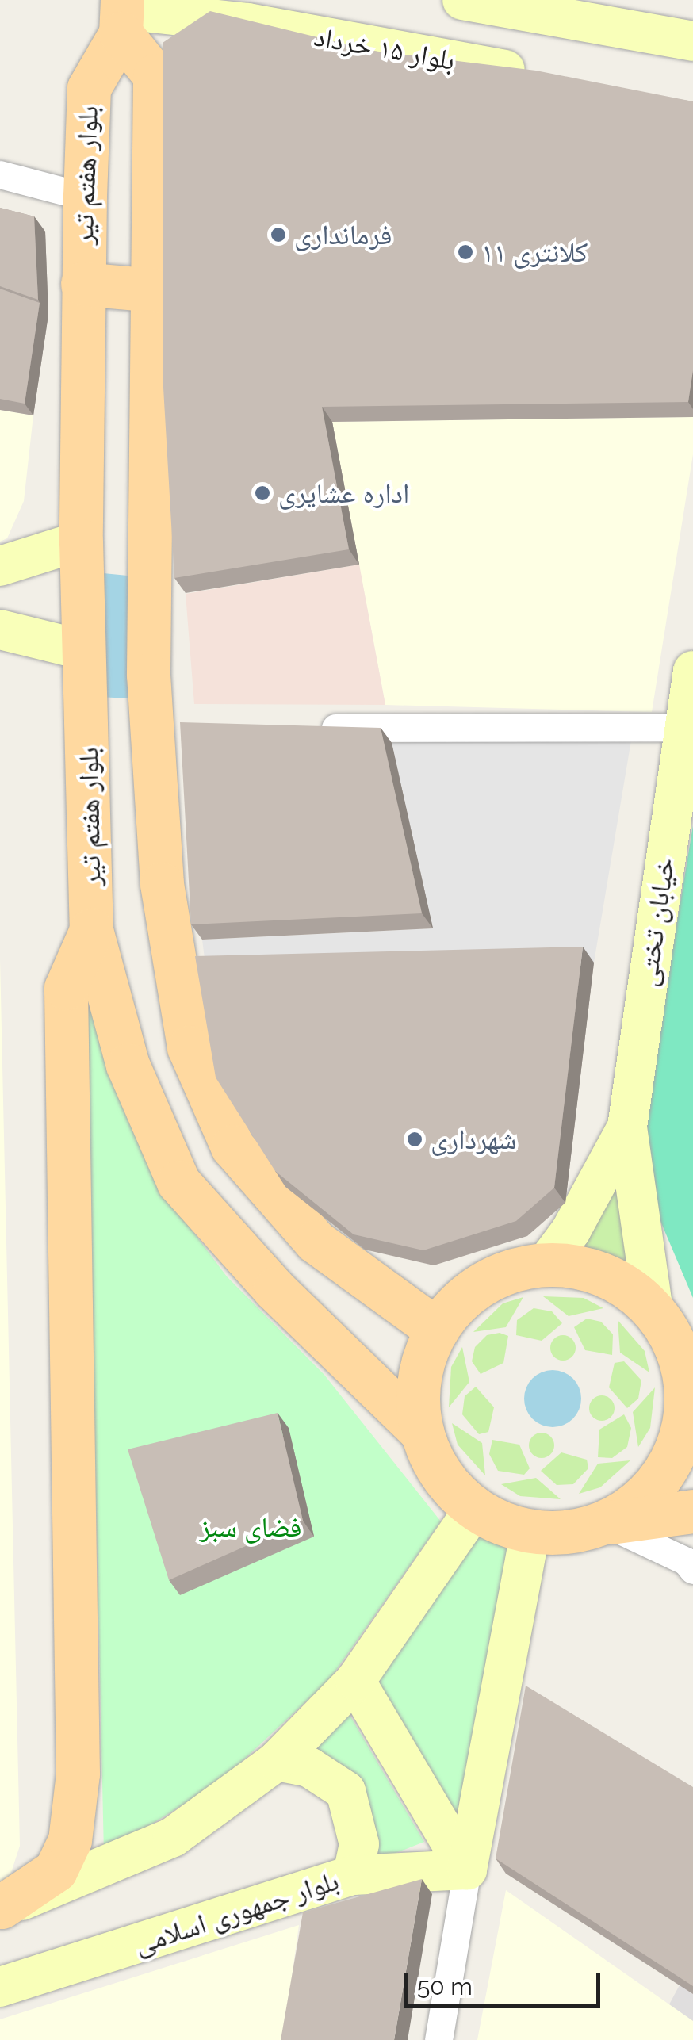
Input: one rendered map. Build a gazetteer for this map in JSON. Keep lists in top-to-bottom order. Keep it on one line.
{"streets":{"main road":["بلوار هفتم تیر"],"street":["بلوار ۱۵ خرداد","خیابان تختی","بلوار جمهوری اسلامی"]},"crossings":[["بلوار ۱۵ خرداد","بلوار هفتم تیر"]],"parks":["فضای سبز"],"places":["فرمانداری","کلانتری ۱۱","اداره عشایری","شهرداری"],"scale_bar":"50 m"}
